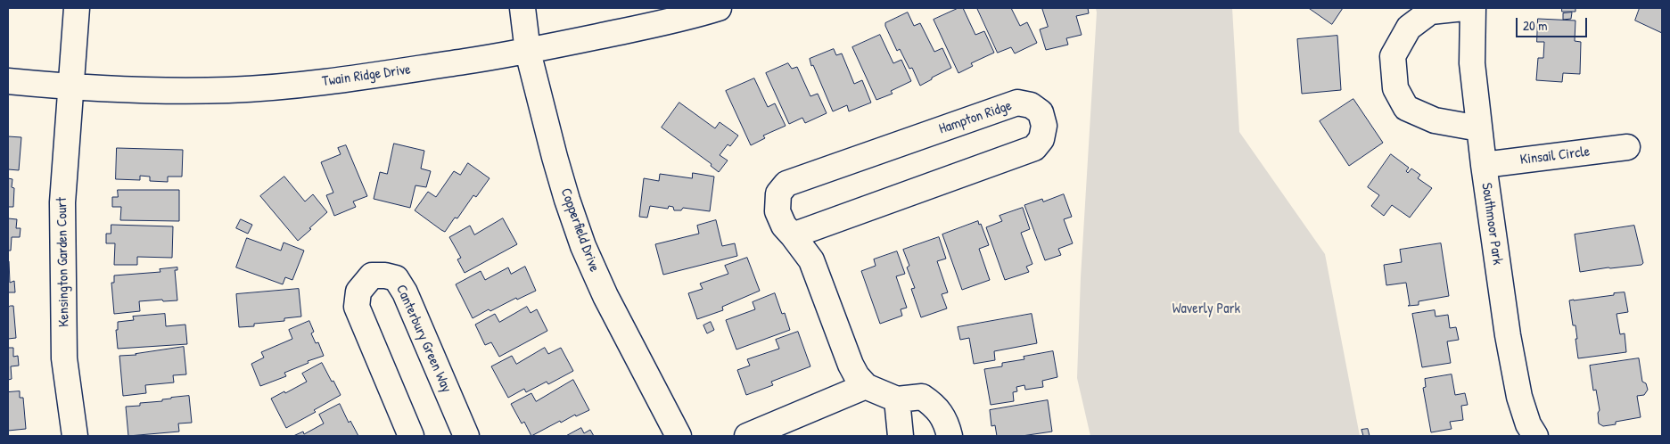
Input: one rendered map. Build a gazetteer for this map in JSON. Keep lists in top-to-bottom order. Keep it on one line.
{"streets":{"street":["Twain Ridge Drive","Hampton Ridge","Kinsail Circle","Southmoor Park","Copperfield Drive","Kensington Garden Court","Canterbury Green Way"]},"crossings":[["Twain Ridge Drive","Copperfield Drive"],["Twain Ridge Drive","Kensington Garden Court"],["Kinsail Circle","Southmoor Park"]],"parks":["Waverly Park"],"scale_bar":"20 m"}
